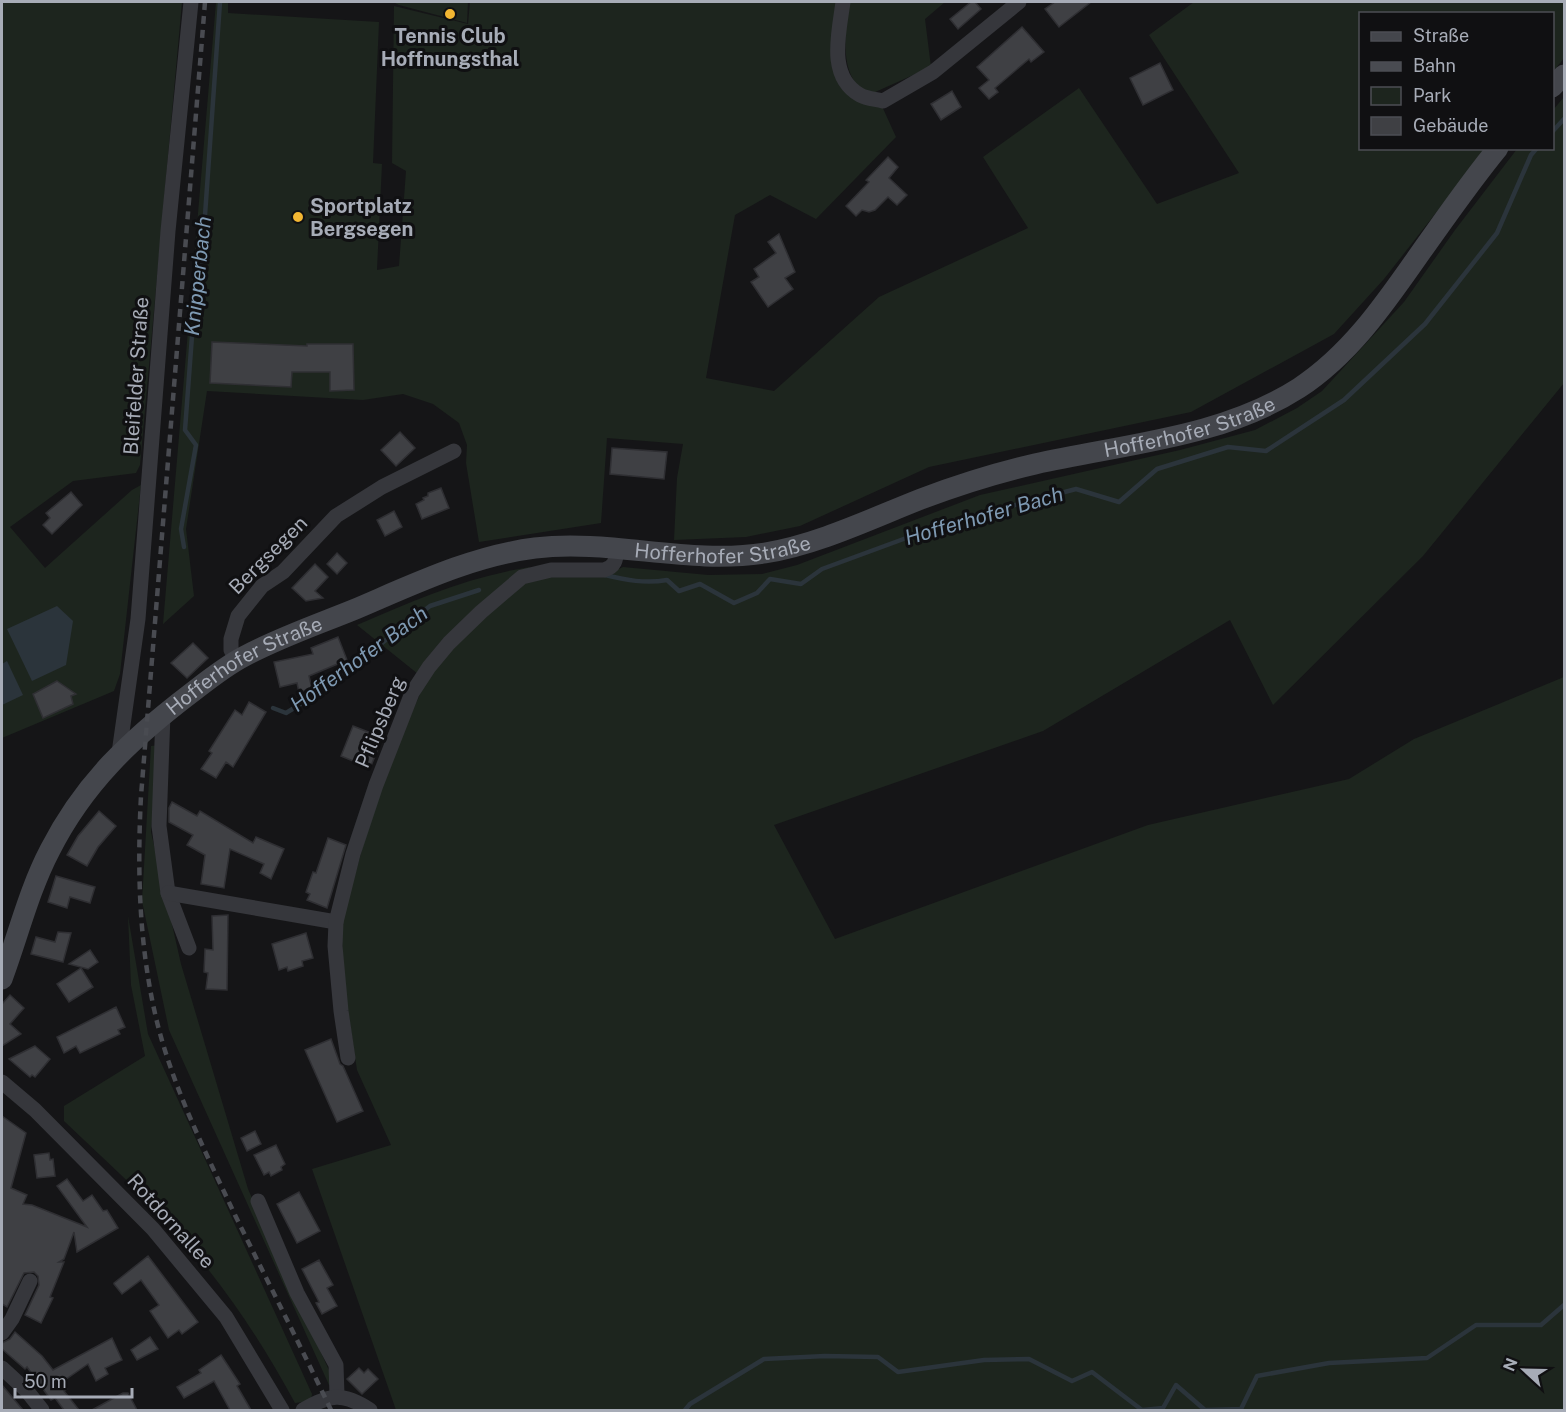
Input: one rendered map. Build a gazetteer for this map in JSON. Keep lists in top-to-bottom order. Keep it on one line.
{"streets":{"street":["Bleifelder Straße","Hofferhofer Straße","Bergsegen","Pflipsberg","Rotdornallee"]},"crossings":[["Bleifelder Straße","Hofferhofer Straße"],["Hofferhofer Straße","Bergsegen"],["Hofferhofer Straße","Pflipsberg"]],"water":["Knipperbach","Hofferhofer Bach"],"places":["Tennis Club Hoffnungsthal","Sportplatz Bergsegen"],"legend":["Straße","Bahn","Park","Gebäude"],"scale_bar":"50 m","north":"left"}
